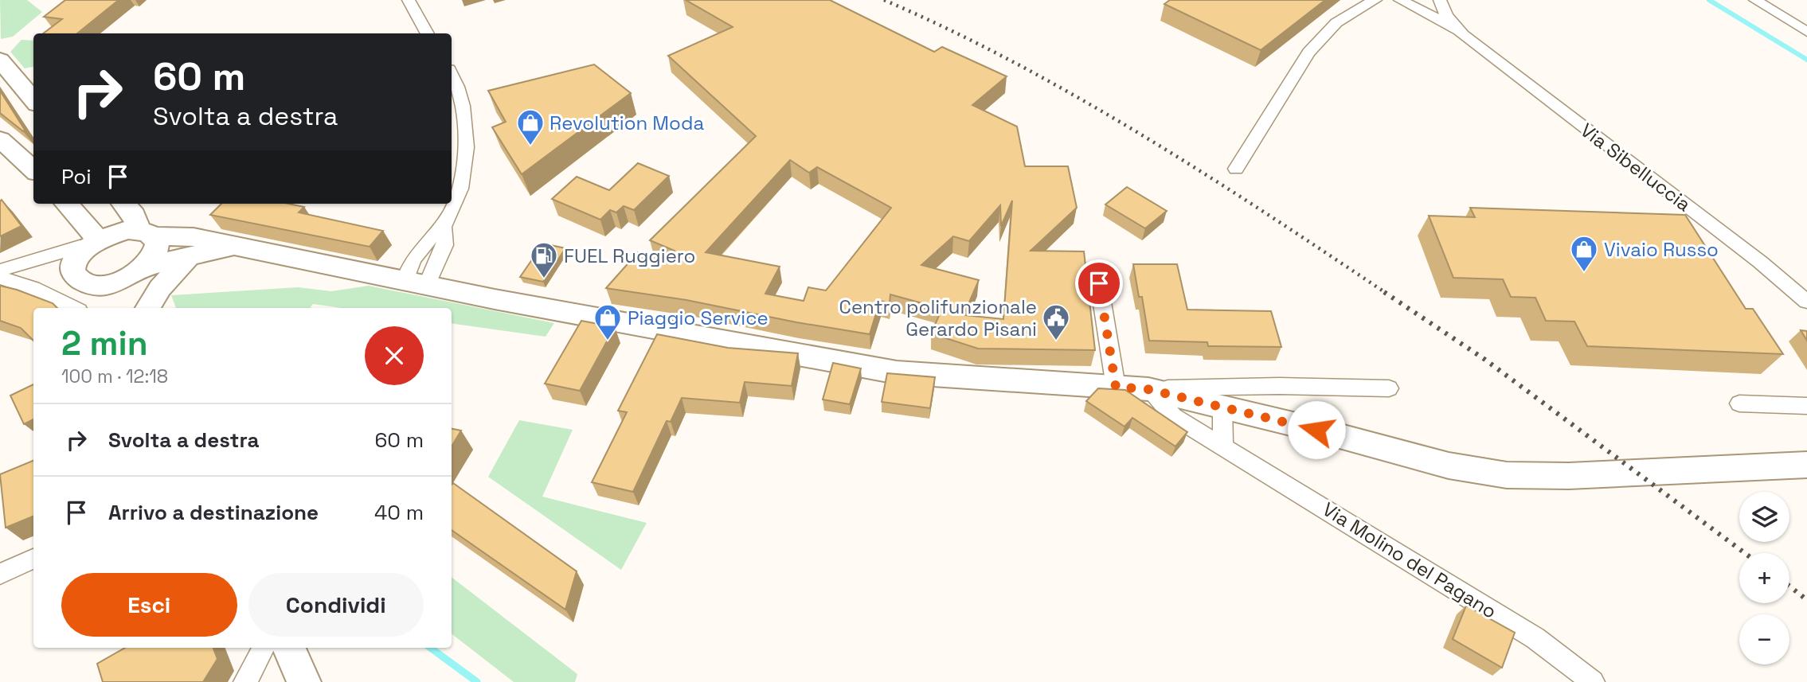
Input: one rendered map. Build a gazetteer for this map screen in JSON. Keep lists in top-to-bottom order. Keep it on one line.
{"streets":{"street":["Via Sibelluccia","Via Molino del Pagano"]},"places":{"shop":["Revolution Moda","Vivaio Russo","Piaggio Service"],"fuel station":["FUEL Ruggiero"],"public building":["Centro polifunzionale Gerardo Pisani"]},"page":{"turn":["60 m","Svolta a destra"],"then":"Poi","heading":["2 min","100 m · 12:18"],"list":[{"name":"Svolta a destra","value":"60 m"},{"name":"Arrivo a destinazione","value":"40 m"}],"map_buttons":["+","−"],"buttons":["Esci","Condividi"]}}
